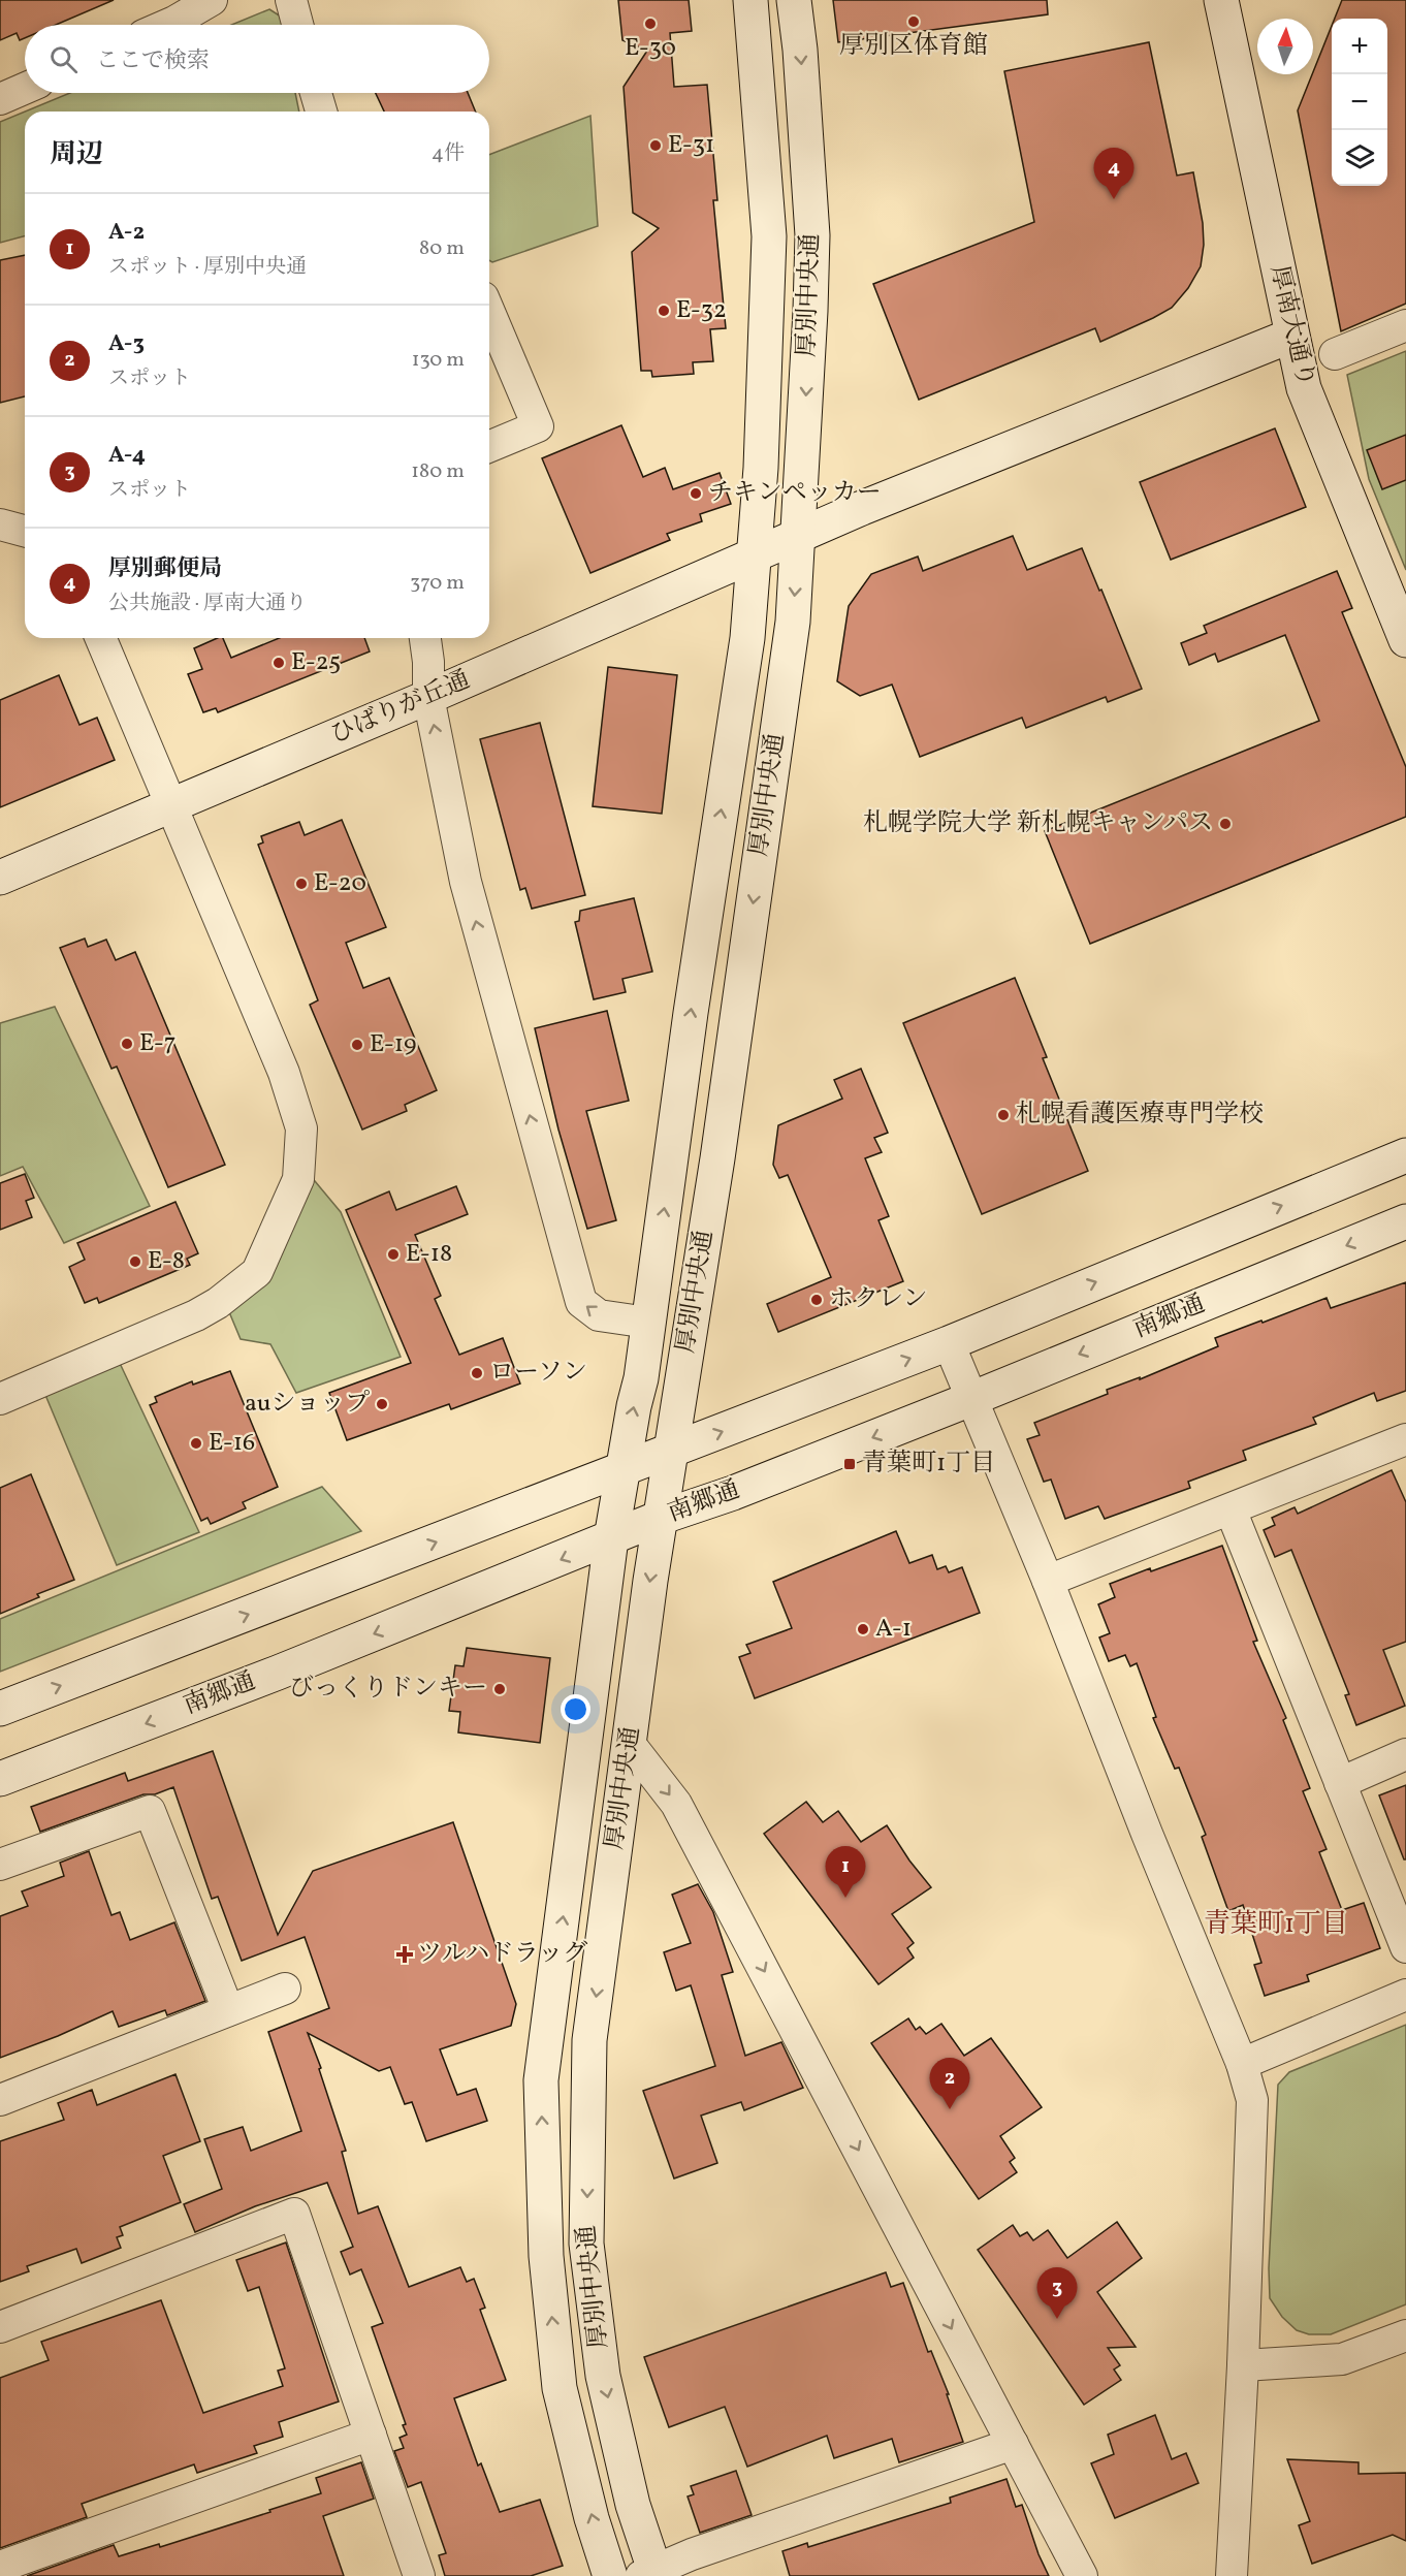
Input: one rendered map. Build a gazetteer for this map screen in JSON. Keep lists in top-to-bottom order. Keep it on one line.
{"streets":{"main road":["厚別中央通","厚南大通り","ひばりが丘通","南郷通"]},"crossings":[["厚別中央通","ひばりが丘通"],["厚別中央通","南郷通"],["厚南大通り","ひばりが丘通"]],"districts":["青葉町1丁目"],"places":{"other":["厚別区体育館","E-30","E-31","E-32","チキンペッカー","E-25","札幌学院大学 新札幌キャンパス","E-20","E-7","E-19","札幌看護医療専門学校","E-18","E-8","ホクレン","ローソン","auショップ","E-16","A-1","びっくりドンキー"],"transit":["青葉町1丁目"],"health":["ツルハドラッグ"]},"north":"top","page":{"map_buttons":["+","−"],"search":"ここで検索","heading":["周辺","4件"],"pins":["4","1","2","3"],"list":[{"mark":"1","name":"A-2","note":"スポット · 厚別中央通","value":"80 m"},{"mark":"2","name":"A-3","note":"スポット","value":"130 m"},{"mark":"3","name":"A-4","note":"スポット","value":"180 m"},{"mark":"4","name":"厚別郵便局","note":"公共施設 · 厚南大通り","value":"370 m"}]}}
